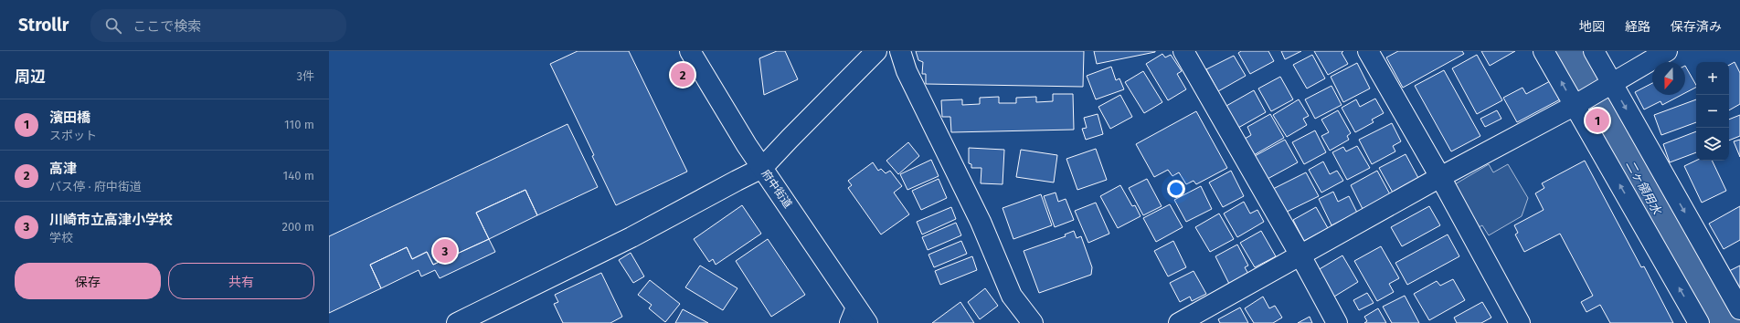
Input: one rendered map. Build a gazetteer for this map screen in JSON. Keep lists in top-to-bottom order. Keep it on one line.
{"streets":{"main road":["府中街道"]},"water":["二ヶ領用水"],"north":"bottom","page":{"header":"Strollr","search":"ここで検索","nav":["地図","経路","保存済み"],"heading":["周辺","3件"],"pins":["2","1","3"],"map_buttons":["+","−"],"list":[{"mark":"1","name":"濱田橋","note":"スポット","value":"110 m"},{"mark":"2","name":"高津","note":"バス停 · 府中街道","value":"140 m"},{"mark":"3","name":"川崎市立高津小学校","note":"学校","value":"200 m"}],"buttons":["保存","共有"]}}
